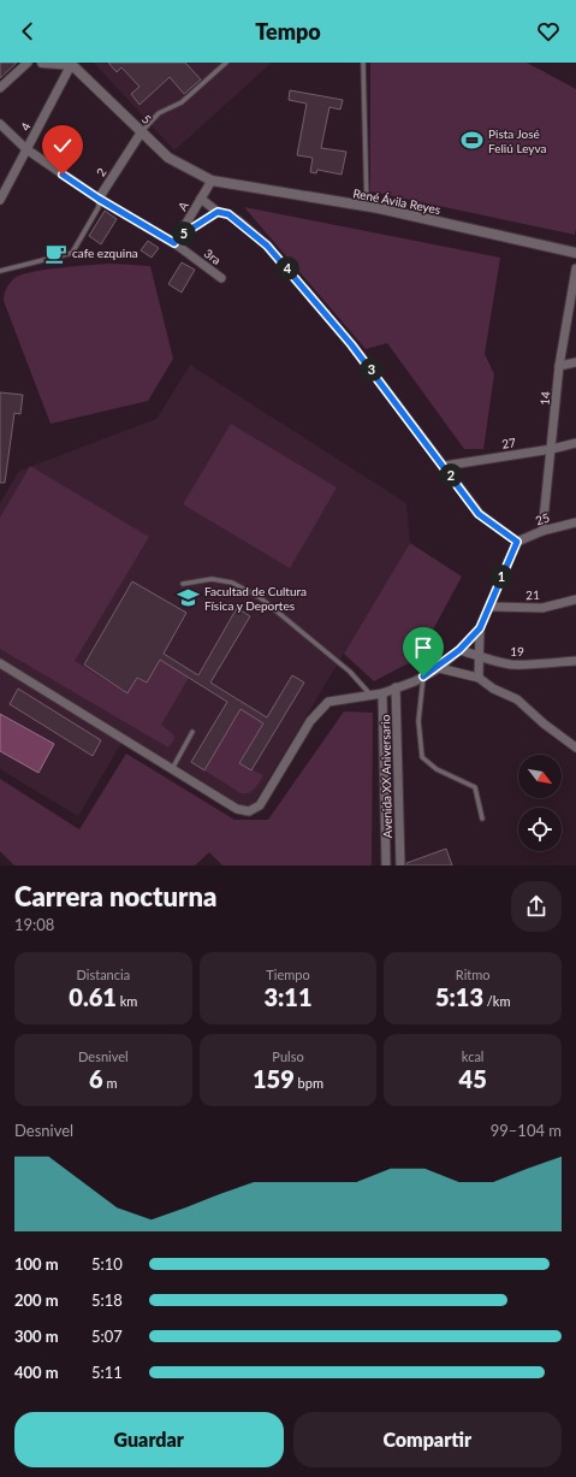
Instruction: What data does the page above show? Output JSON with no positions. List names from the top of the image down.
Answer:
{
  "streets": {
    "street": [
      "5",
      "4",
      "2",
      "René Ávila Reyes",
      "A",
      "3ra",
      "14",
      "27",
      "25",
      "21",
      "19",
      "Avenida XX Aniversario"
    ]
  },
  "crossings": [
    ["5", "4"],
    ["5", "2"],
    ["5", "René Ávila Reyes"],
    ["5", "A"],
    ["4", "3ra"],
    ["2", "3ra"],
    ["René Ávila Reyes", "A"],
    ["A", "3ra"],
    ["14", "27"],
    ["14", "25"]
  ],
  "places": {
    "sports": ["Pista José Feliú Leyva"],
    "cafe": ["cafe ezquina"],
    "school or university": ["Facultad de Cultura Física y Deportes"]
  },
  "north": "bottom right",
  "page": {
    "header": "Tempo",
    "pins": [
      "5",
      "4",
      "3",
      "2",
      "1"
    ],
    "heading": ["Carrera nocturna", "19:08"],
    "stats": [
      ["Distancia", "0.61 km"],
      ["Tiempo", "3:11"],
      ["Ritmo", "5:13 /km"],
      ["Desnivel", "6 m"],
      ["Pulso", "159 bpm"],
      ["kcal", "45"]
    ],
    "chart": ["Desnivel", "99–104 m"],
    "list": [
      {
        "name": "100 m",
        "note": "5:10"
      },
      {
        "name": "200 m",
        "note": "5:18"
      },
      {
        "name": "300 m",
        "note": "5:07"
      },
      {
        "name": "400 m",
        "note": "5:11"
      }
    ],
    "buttons": ["Guardar", "Compartir"]
  }
}
